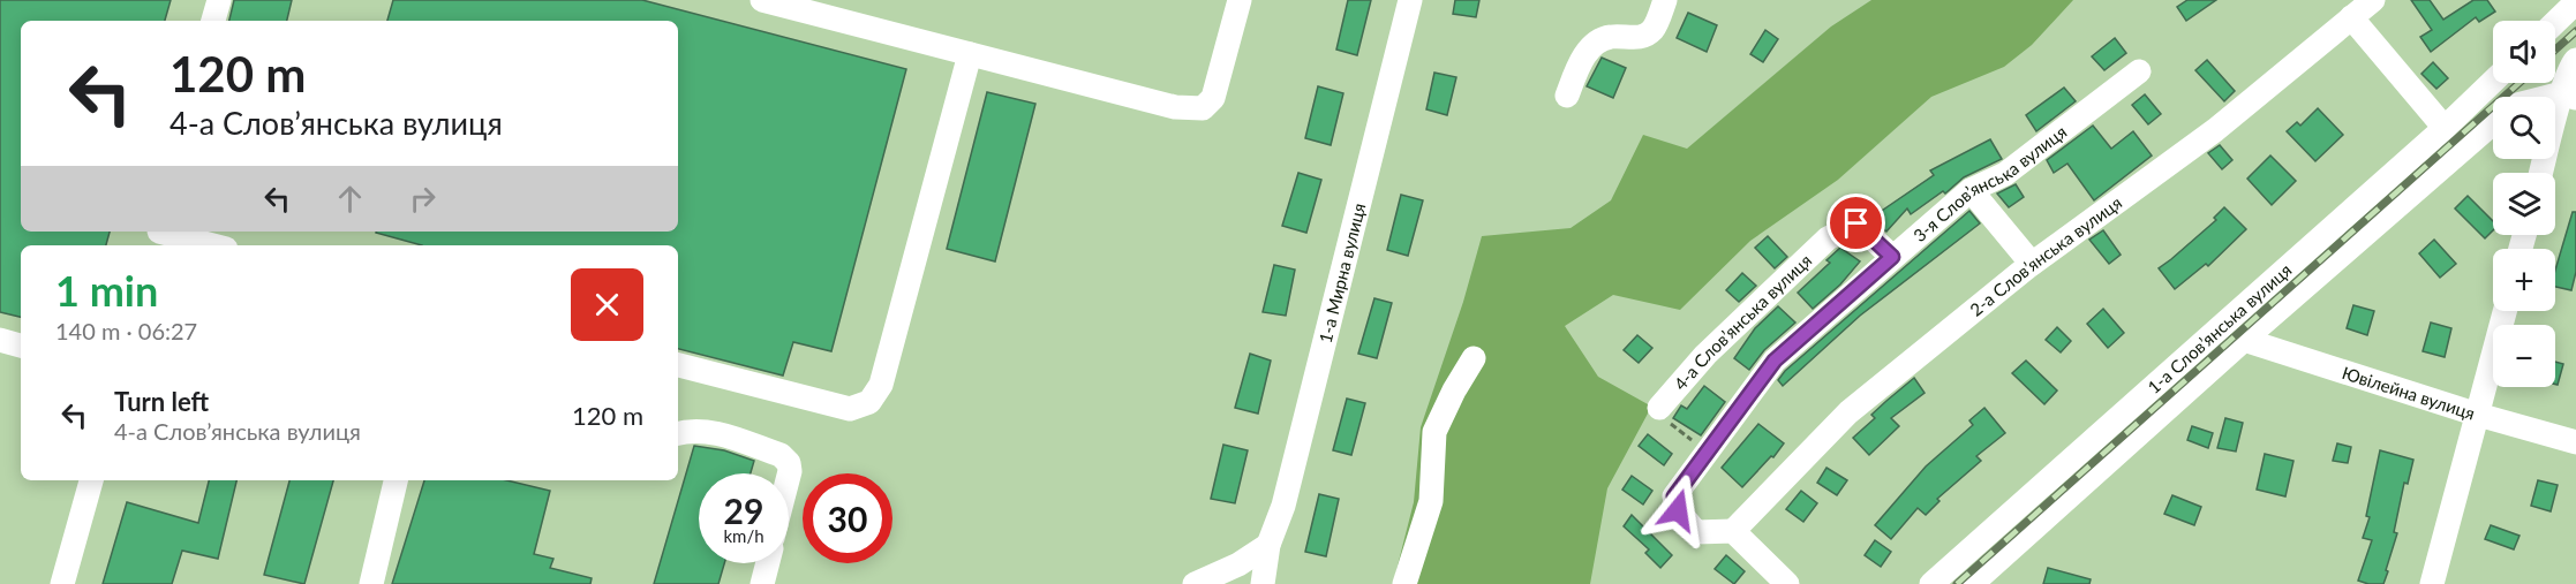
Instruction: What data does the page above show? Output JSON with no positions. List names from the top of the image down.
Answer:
{
  "streets": {
    "street": [
      "3-я Слов’янська вулиця",
      "2-а Слов’янська вулиця",
      "1-а Мирна вулиця",
      "4-а Слов’янська вулиця",
      "1-а Слов’янська вулиця",
      "Ювілейна вулиця"
    ]
  },
  "crossings": [
    ["3-я Слов’янська вулиця", "2-а Слов’янська вулиця"],
    ["3-я Слов’янська вулиця", "4-а Слов’янська вулиця"]
  ],
  "page": {
    "map_buttons": ["+", "−"],
    "turn": ["120 m", "4-а Слов’янська вулиця"],
    "heading": ["1 min", "140 m · 06:27"],
    "list": [
      {
        "name": "Turn left",
        "note": "4-а Слов’янська вулиця",
        "value": "120 m"
      }
    ],
    "speed": "29 km/h",
    "limit": "30"
  }
}
